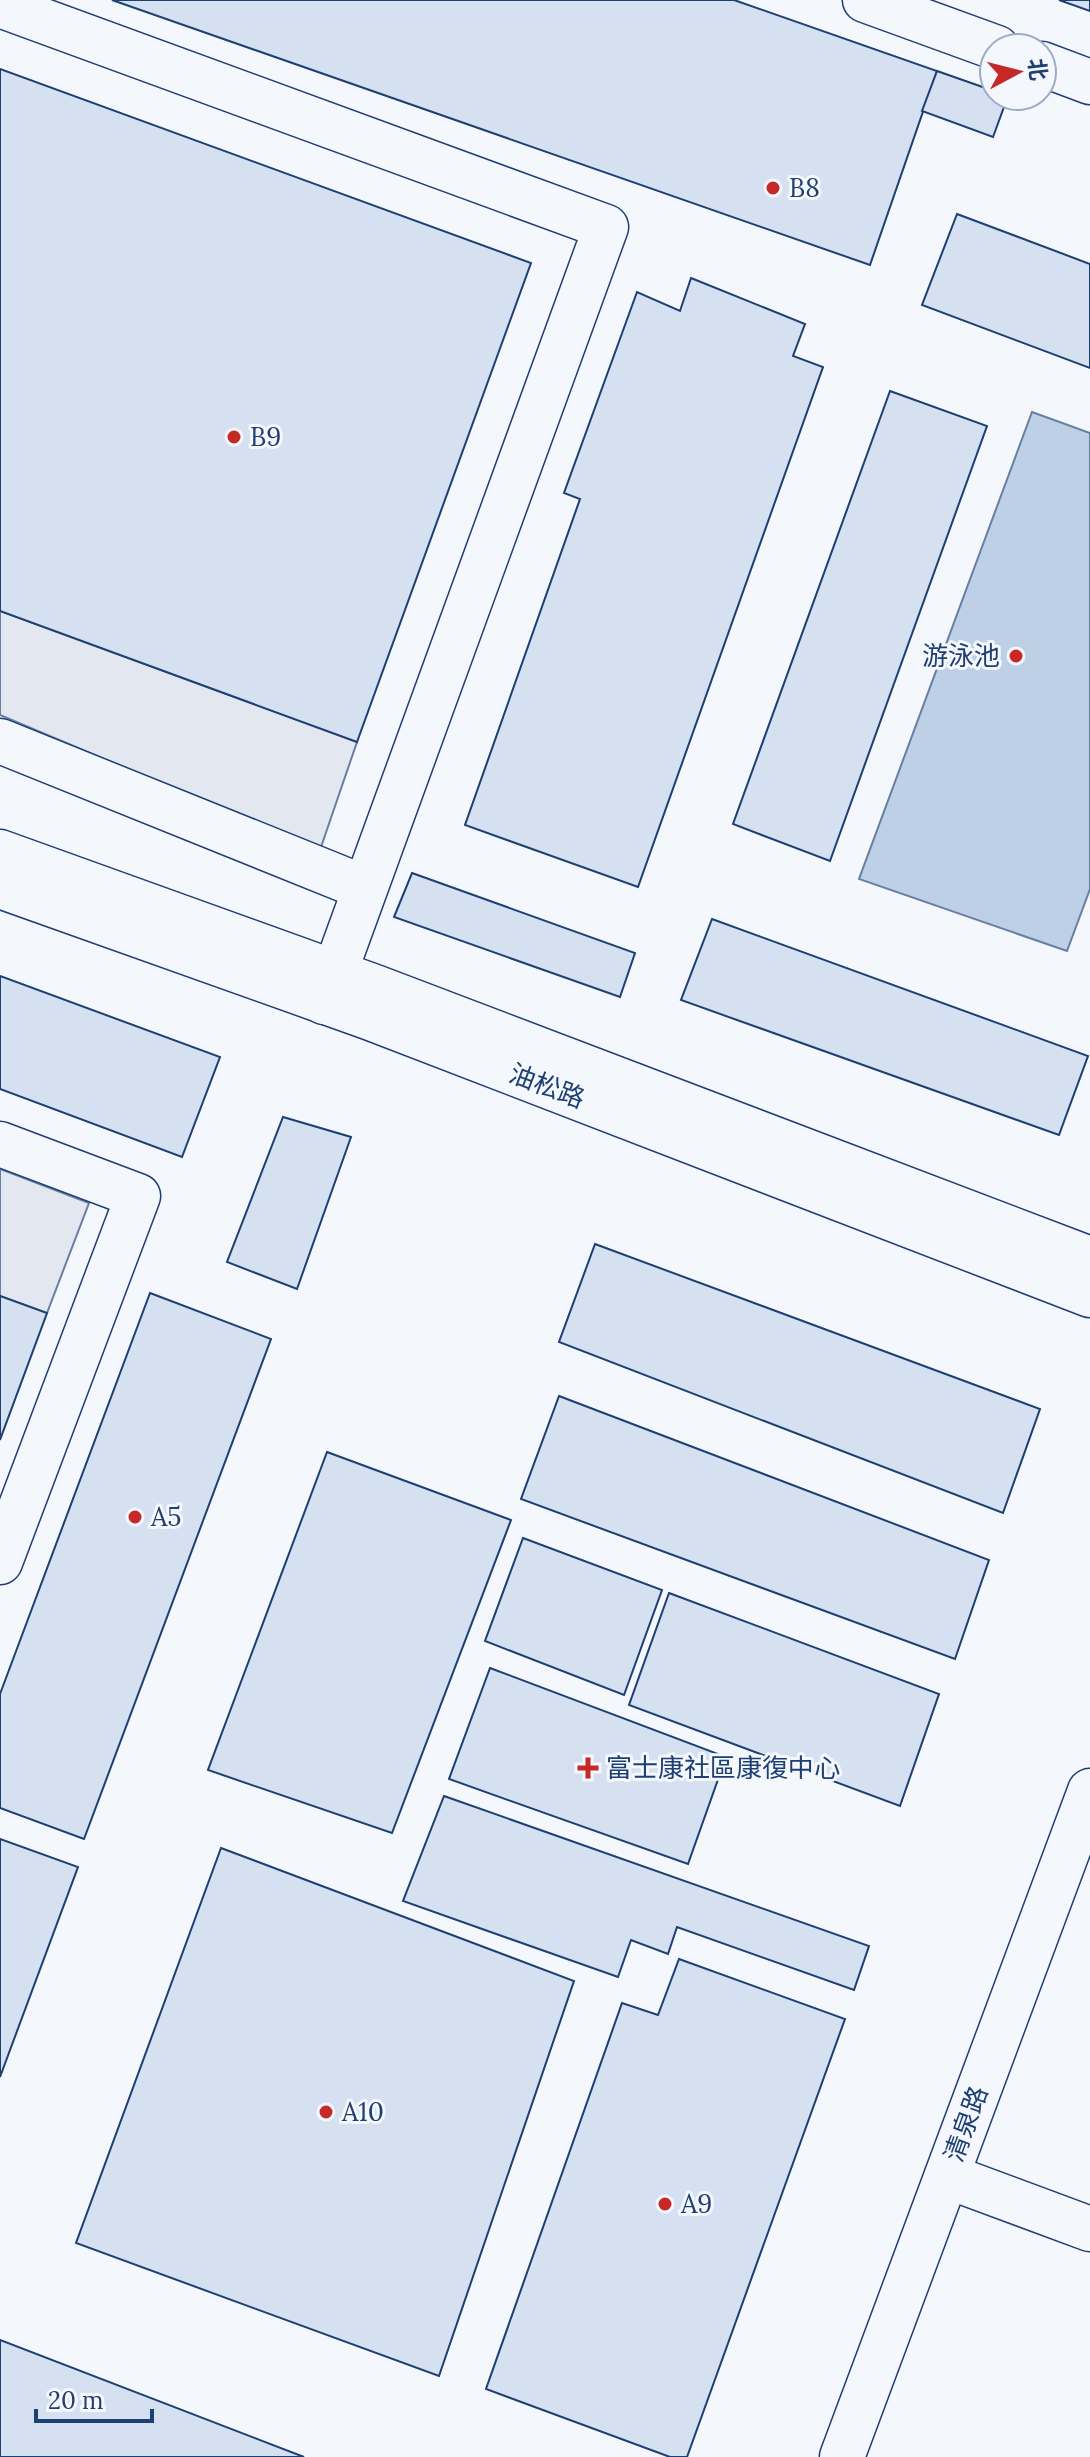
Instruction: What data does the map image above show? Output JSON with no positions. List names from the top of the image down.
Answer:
{
  "streets": {
    "street": ["油松路", "清泉路"]
  },
  "places": {
    "other": [
      "B8",
      "B9",
      "游泳池",
      "A5",
      "A10",
      "A9"
    ],
    "health": ["富士康社區康復中心"]
  },
  "scale_bar": "20 m",
  "north": "right"
}
